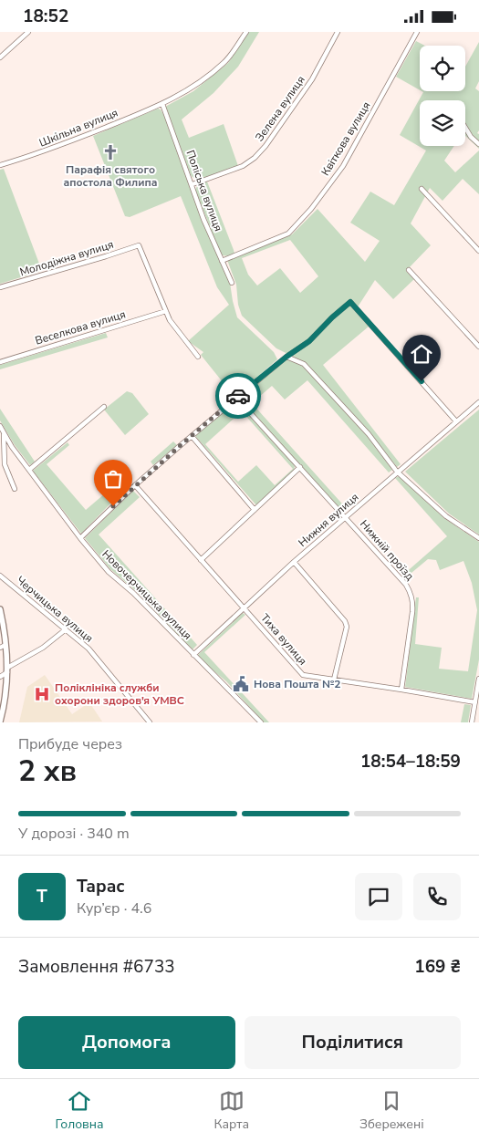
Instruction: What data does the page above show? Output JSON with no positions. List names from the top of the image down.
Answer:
{
  "streets": {
    "street": [
      "Зелена вулиця",
      "Шкільна вулиця",
      "Квіткова вулиця",
      "Поліська вулиця",
      "Молодіжна вулиця",
      "Веселкова вулиця",
      "Нижня вулиця",
      "Нижній проїзд",
      "Новочерчицька вулиця",
      "Черчицька вулиця",
      "Тиха вулиця"
    ]
  },
  "crossings": [
    ["Зелена вулиця", "Поліська вулиця"],
    ["Шкільна вулиця", "Поліська вулиця"],
    ["Квіткова вулиця", "Поліська вулиця"],
    ["Молодіжна вулиця", "Веселкова вулиця"],
    ["Нижня вулиця", "Нижній проїзд"],
    ["Нижня вулиця", "Новочерчицька вулиця"],
    ["Нижня вулиця", "Тиха вулиця"],
    ["Нижній проїзд", "Тиха вулиця"]
  ],
  "places": {
    "church": ["Парафія святого апостола Филипа"],
    "public building": ["Нова Пошта №2"],
    "hospital": ["Поліклініка служби охорони здоров'я УМВС"]
  },
  "page": {
    "status": "18:52",
    "heading": ["2 хв", "Прибуде через", "18:54–18:59"],
    "panel": [
      "Тарас",
      "Кур’єр · 4.6",
      "Замовлення #6733",
      "169 ₴"
    ],
    "bar": "У дорозі · 340 m",
    "round": "Т",
    "buttons": ["Допомога", "Поділитися"],
    "tabs": ["Головна", "Карта", "Збережені"]
  }
}
